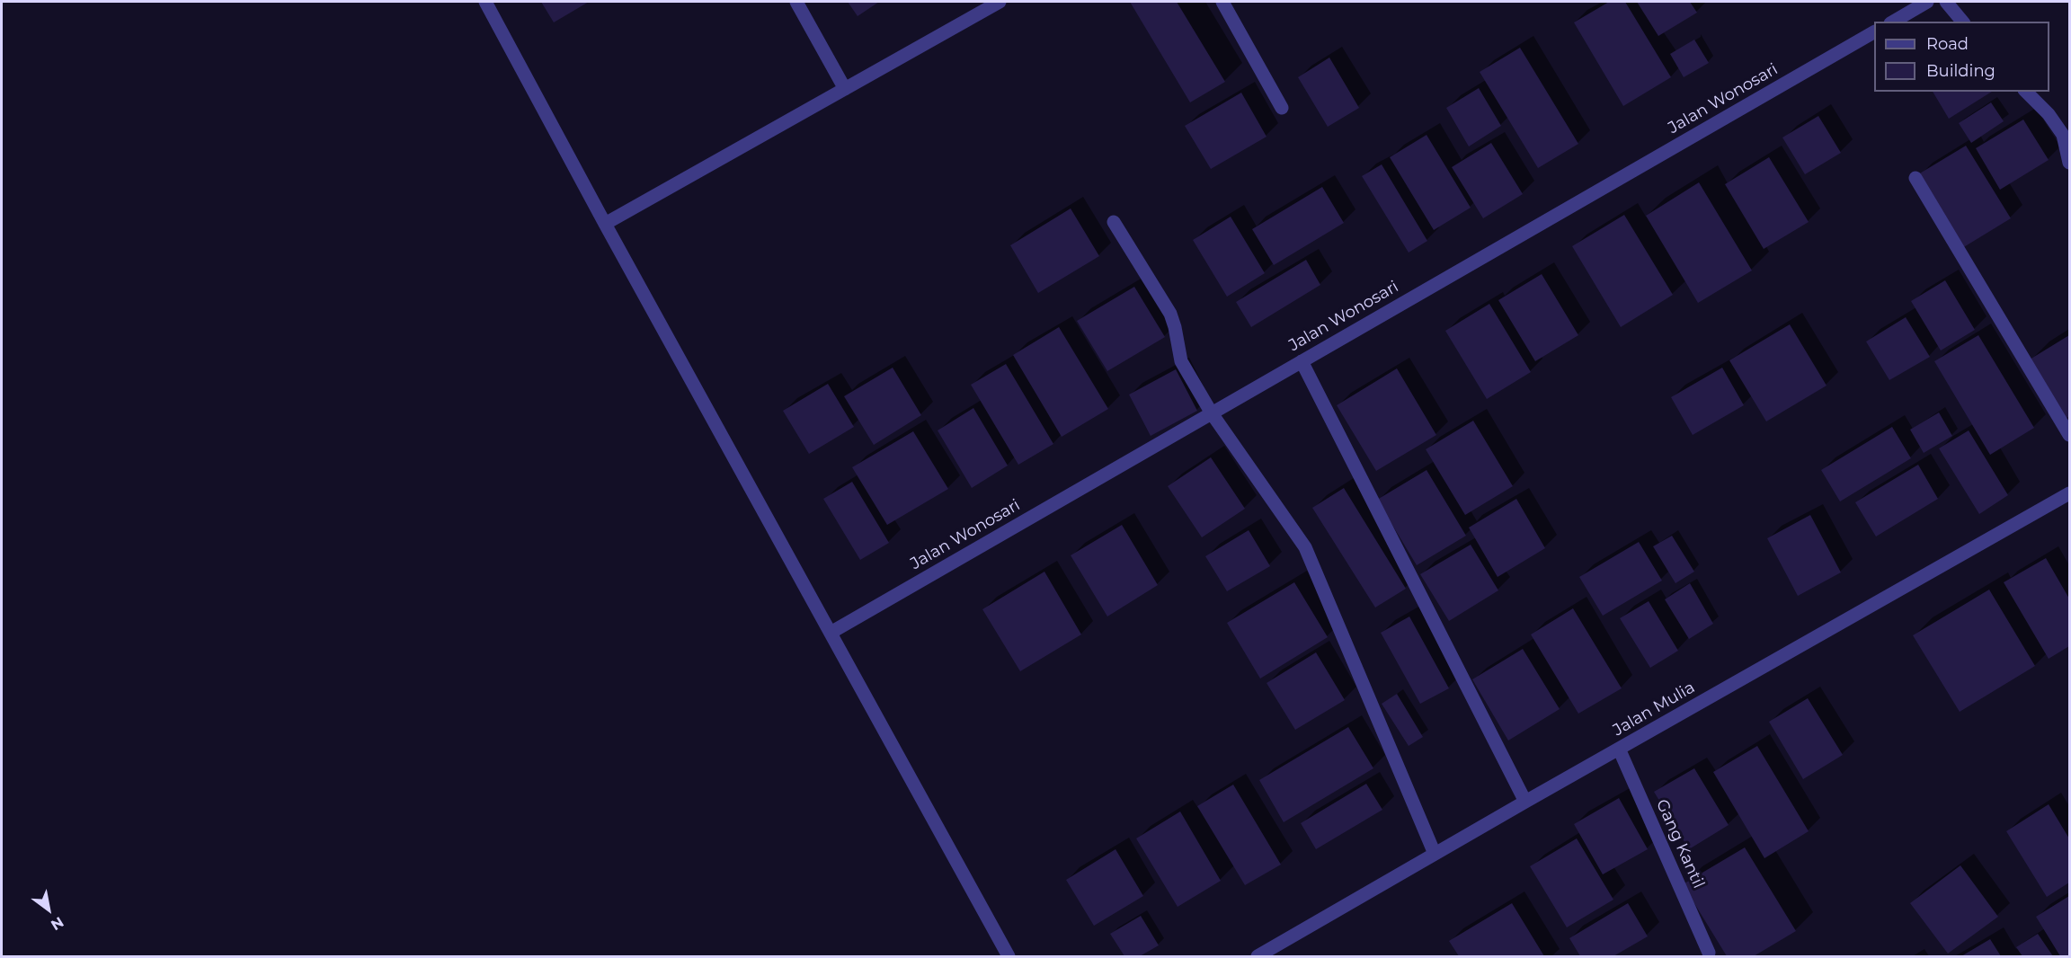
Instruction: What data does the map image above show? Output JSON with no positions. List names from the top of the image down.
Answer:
{
  "streets": {
    "street": ["Jalan Wonosari", "Jalan Mulia", "Gang Kantil"]
  },
  "crossings": [
    ["Jalan Mulia", "Gang Kantil"]
  ],
  "legend": ["Road", "Building"],
  "north": "bottom right"
}
